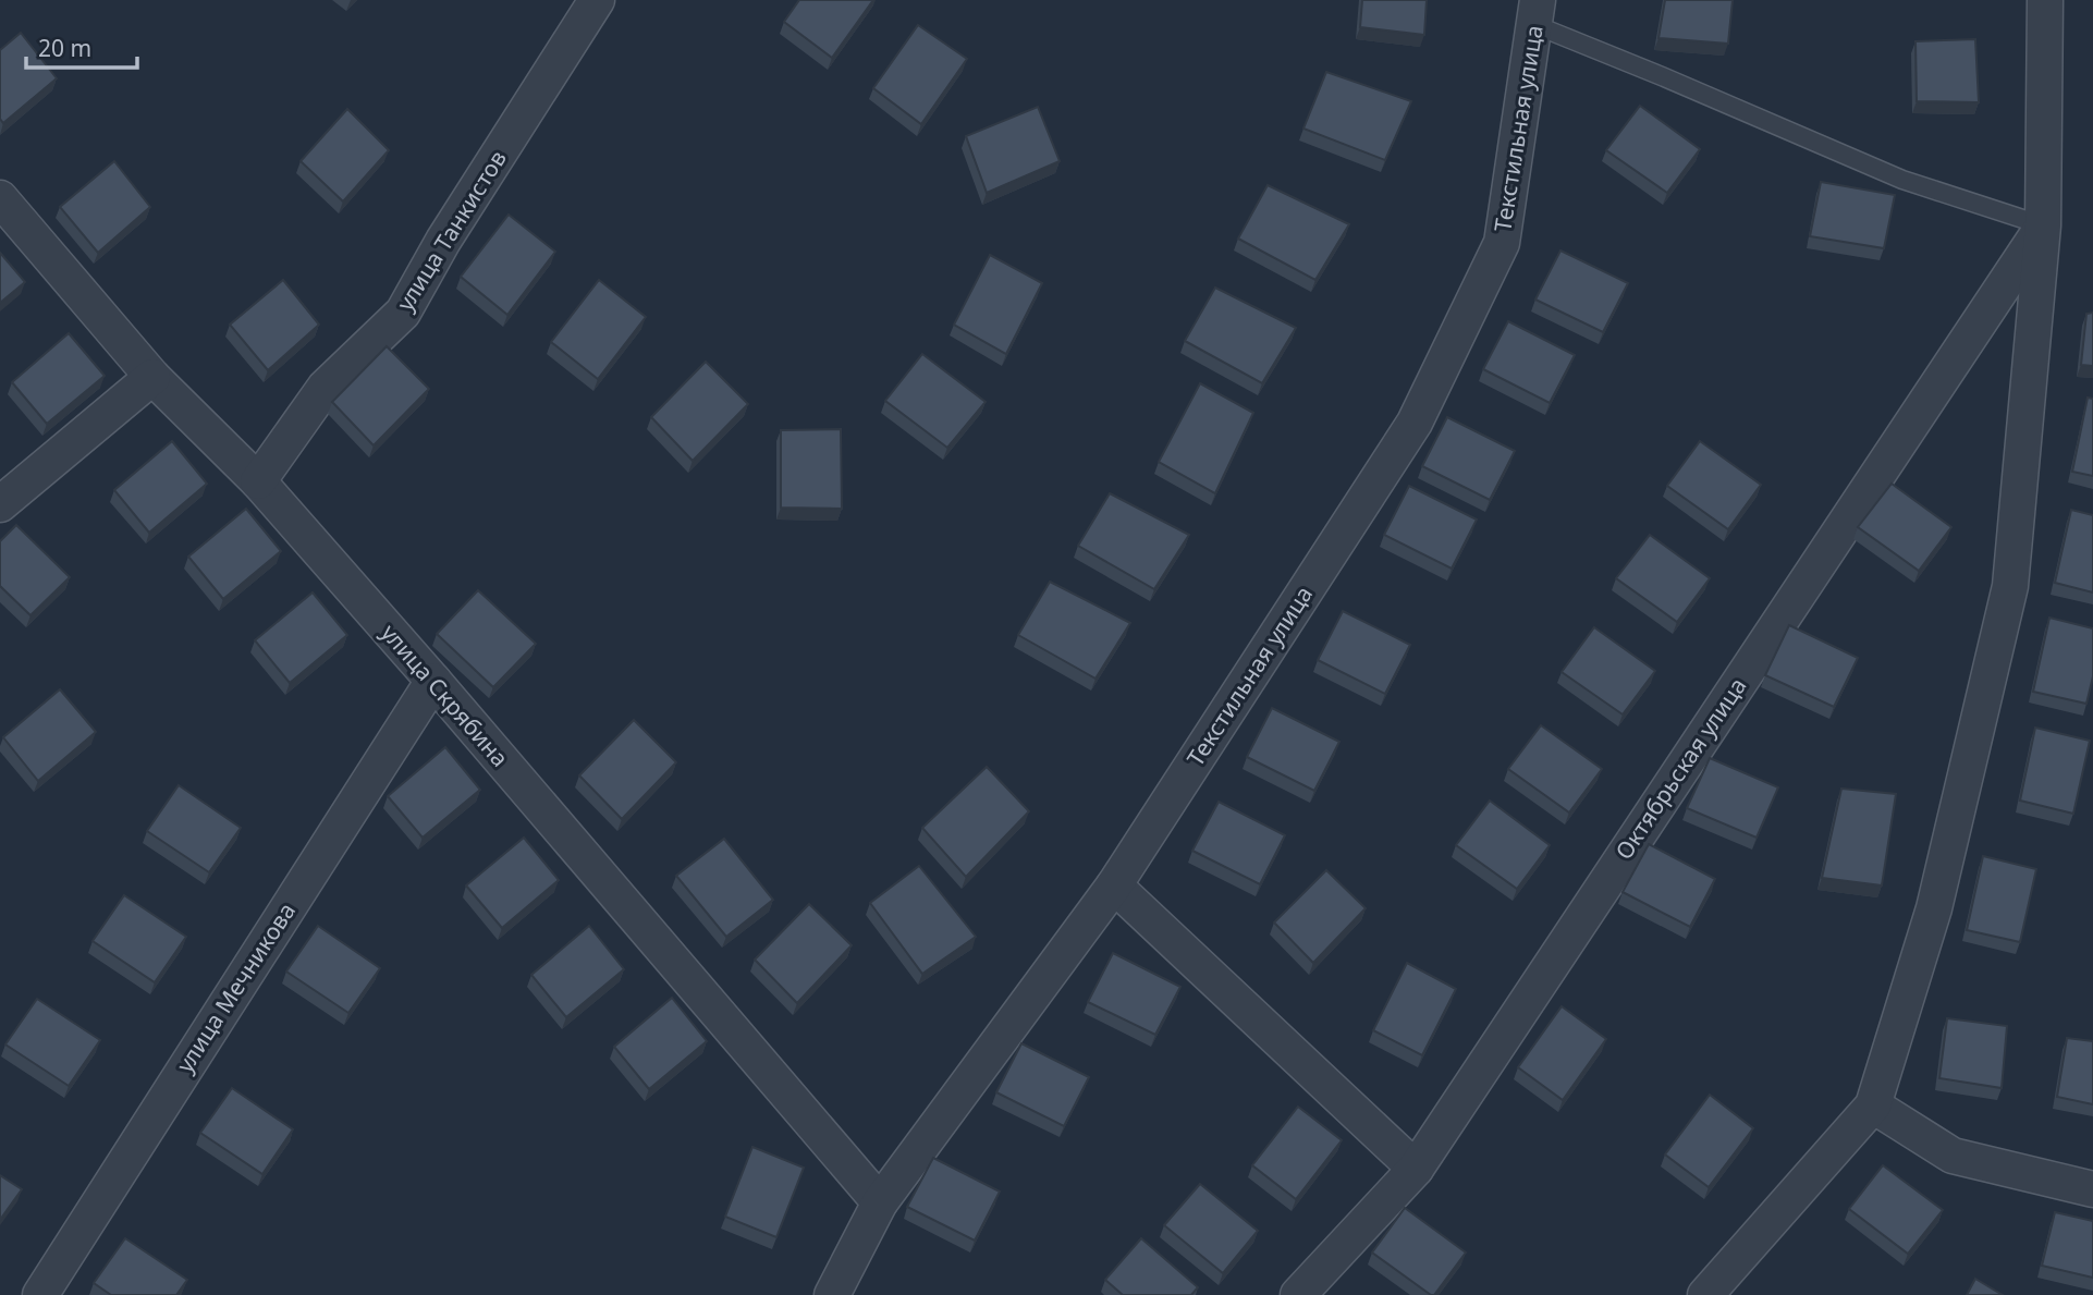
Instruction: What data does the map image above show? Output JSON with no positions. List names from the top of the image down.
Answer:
{
  "streets": {
    "street": [
      "Текстильная улица",
      "улица Танкистов",
      "улица Скрябина",
      "Октябрьская улица",
      "улица Мечникова"
    ]
  },
  "crossings": [
    ["Текстильная улица", "улица Скрябина"],
    ["улица Танкистов", "улица Скрябина"],
    ["улица Скрябина", "улица Мечникова"]
  ],
  "scale_bar": "20 m"
}
